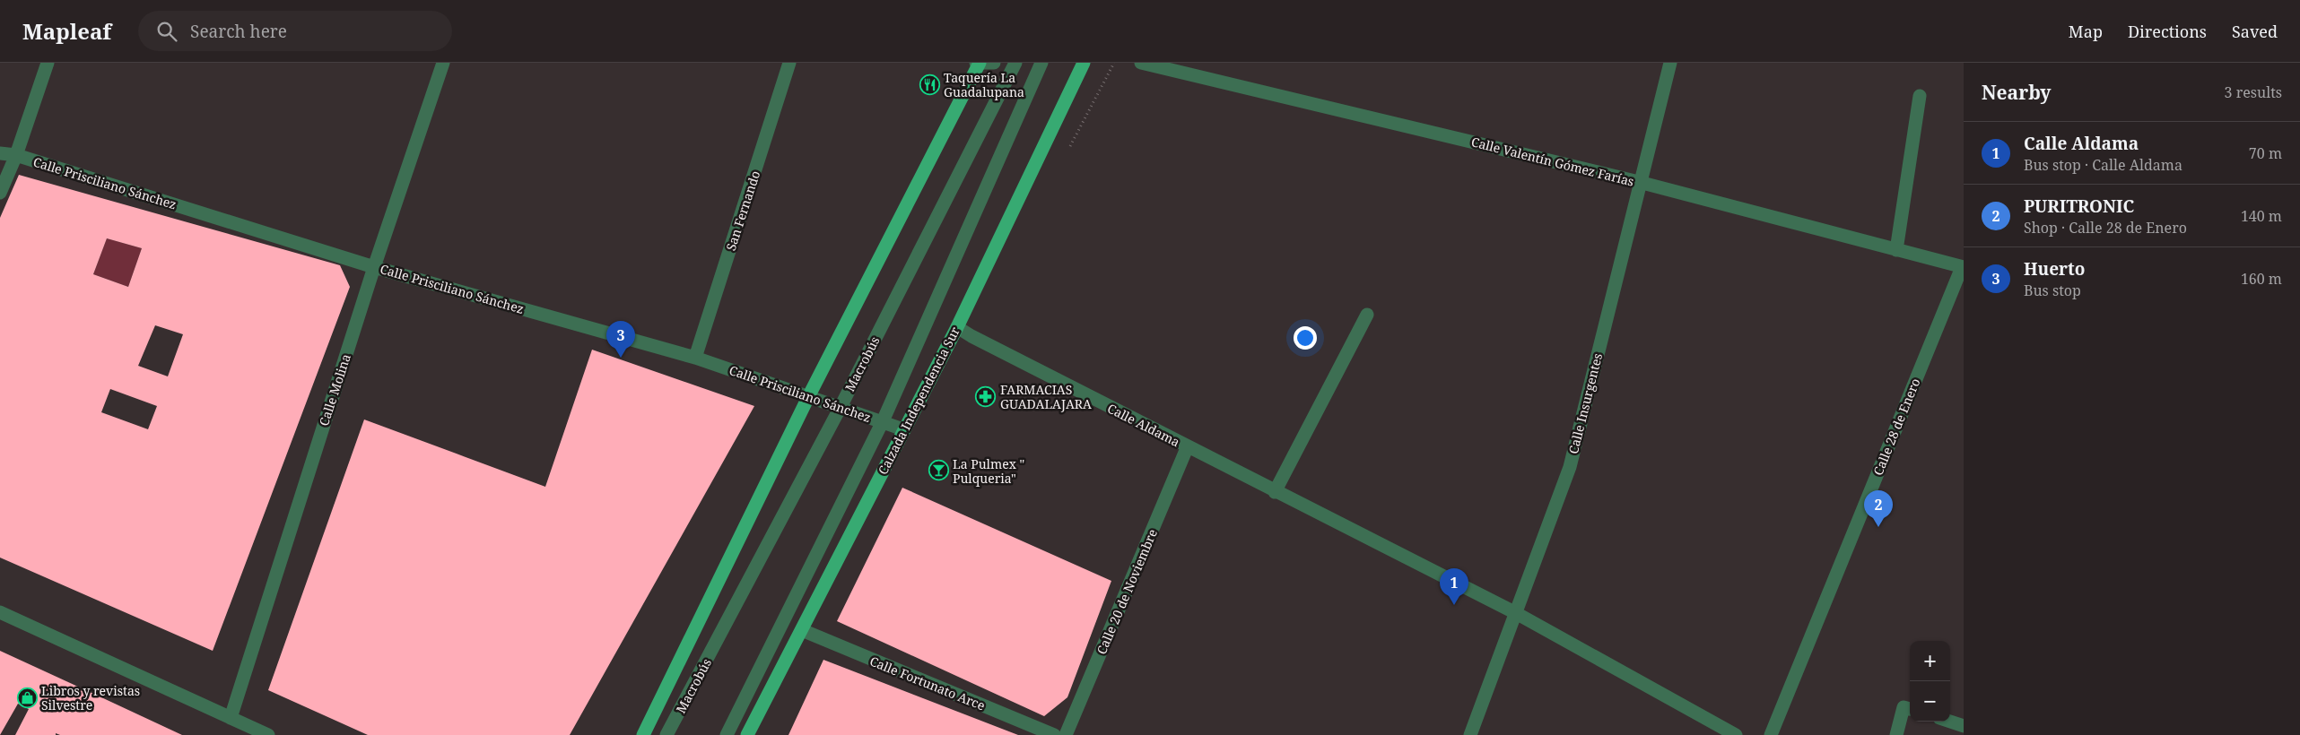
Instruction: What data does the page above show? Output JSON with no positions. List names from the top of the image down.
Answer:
{
  "streets": {
    "main road": ["Calzada Independencia Sur"],
    "street": [
      "Calle Valentín Gómez Farías",
      "Calle Prisciliano Sánchez",
      "San Fernando",
      "Macrobús",
      "Calle Molina",
      "Calle Insurgentes",
      "Calle Aldama",
      "Calle 28 de Enero",
      "Calle 20 de Noviembre",
      "Calle Fortunato Arce"
    ]
  },
  "crossings": [
    ["Calle Valentín Gómez Farías", "Calle Insurgentes"],
    ["Calle Valentín Gómez Farías", "Calle 28 de Enero"],
    ["Calle Prisciliano Sánchez", "San Fernando"],
    ["Calle Prisciliano Sánchez", "Macrobús"],
    ["Calle Prisciliano Sánchez", "Calle Molina"],
    ["Calle Prisciliano Sánchez", "Calzada Independencia Sur"],
    ["Calzada Independencia Sur", "Calle Aldama"],
    ["Calzada Independencia Sur", "Calle Fortunato Arce"],
    ["Calle Insurgentes", "Calle Aldama"],
    ["Calle Aldama", "Calle 20 de Noviembre"]
  ],
  "places": {
    "restaurant": ["Taquería La Guadalupana"],
    "pharmacy": ["FARMACIAS GUADALAJARA"],
    "bar": ["La Pulmex \" Pulqueria\""],
    "shop": ["Libros y revistas Silvestre"]
  },
  "page": {
    "header": "Mapleaf",
    "search": "Search here",
    "nav": ["Map", "Directions", "Saved"],
    "heading": ["Nearby", "3 results"],
    "list": [
      {
        "mark": "1",
        "name": "Calle Aldama",
        "note": "Bus stop · Calle Aldama",
        "value": "70 m"
      },
      {
        "mark": "2",
        "name": "PURITRONIC",
        "note": "Shop · Calle 28 de Enero",
        "value": "140 m"
      },
      {
        "mark": "3",
        "name": "Huerto",
        "note": "Bus stop",
        "value": "160 m"
      }
    ],
    "pins": ["3", "2", "1"],
    "map_buttons": ["+", "−"]
  }
}
